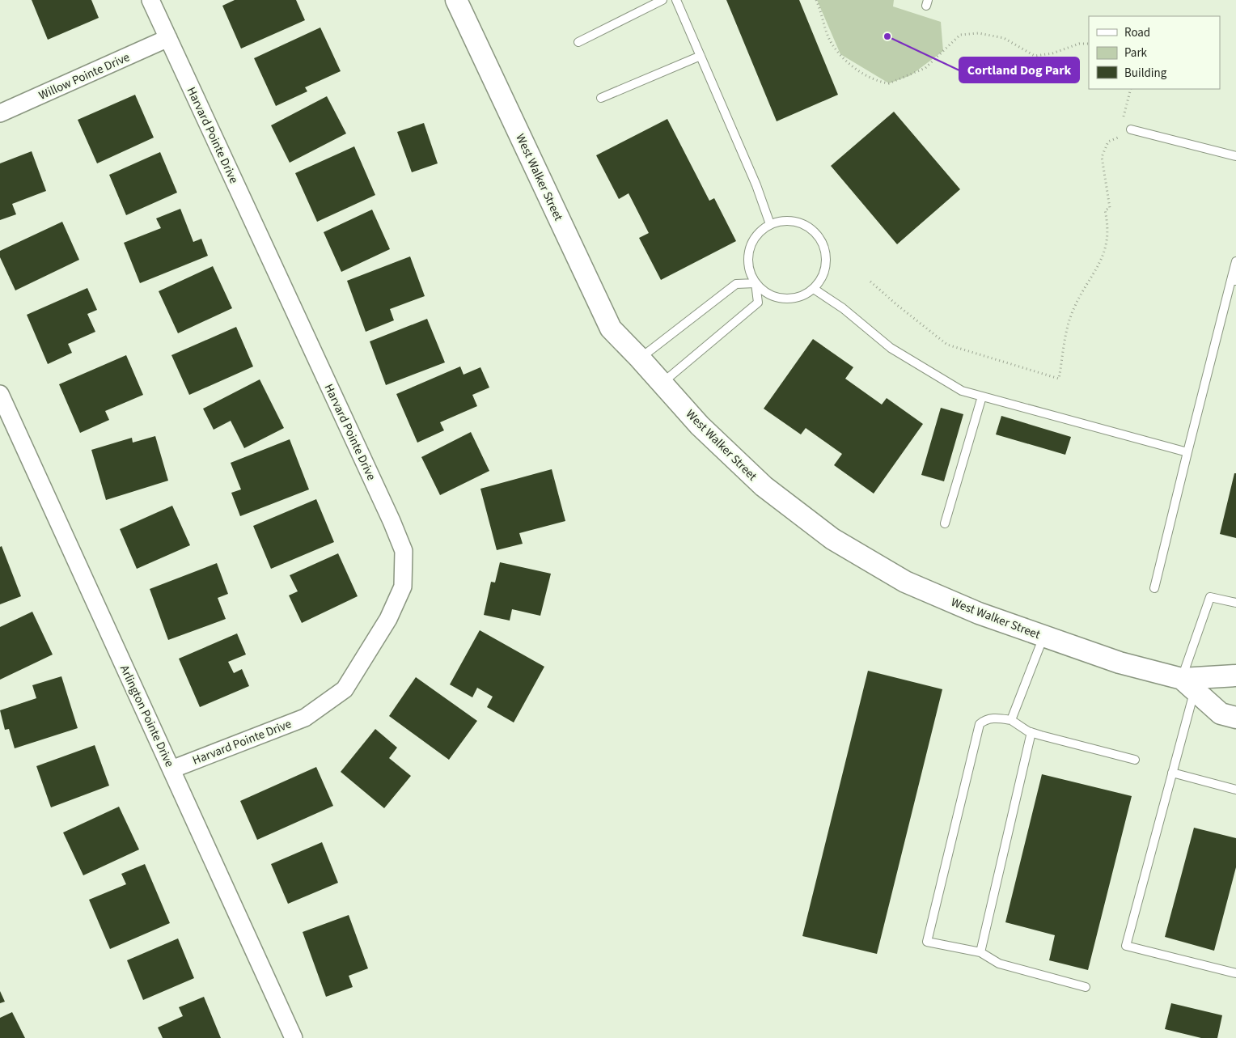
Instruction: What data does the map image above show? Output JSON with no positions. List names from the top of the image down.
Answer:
{
  "streets": {
    "street": [
      "Willow Pointe Drive",
      "Harvard Pointe Drive",
      "West Walker Street",
      "Arlington Pointe Drive"
    ]
  },
  "crossings": [
    ["Willow Pointe Drive", "Harvard Pointe Drive"],
    ["Harvard Pointe Drive", "Arlington Pointe Drive"]
  ],
  "places": ["Cortland Dog Park"],
  "legend": ["Road", "Park", "Building"]
}
